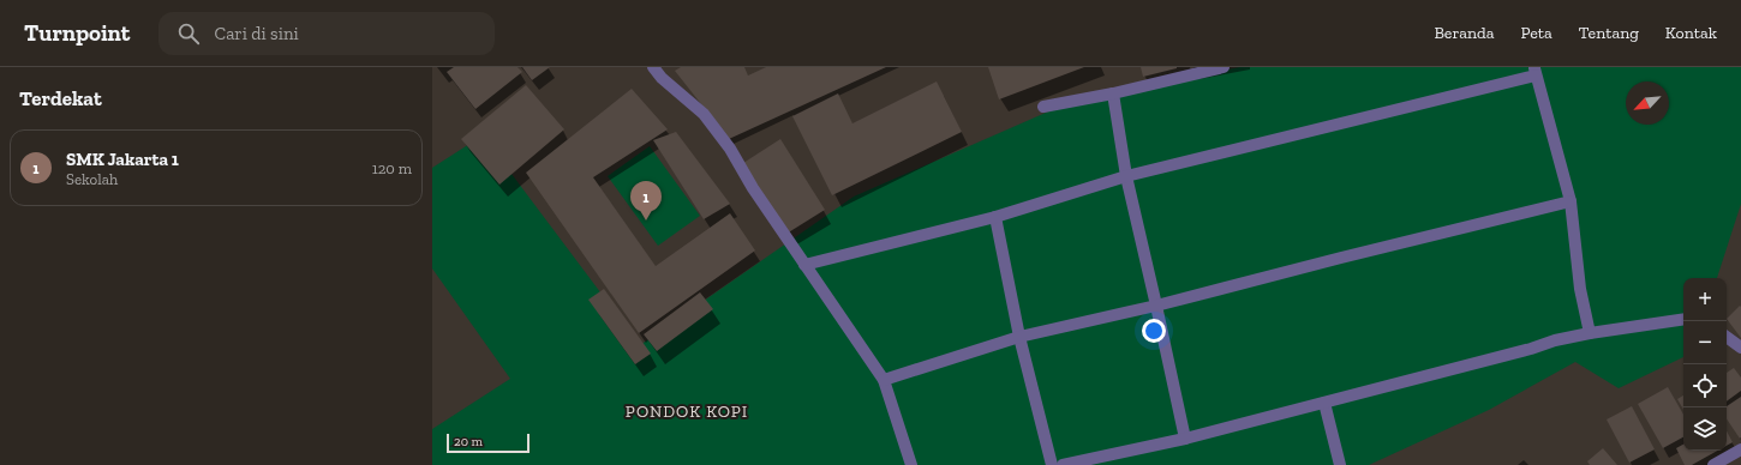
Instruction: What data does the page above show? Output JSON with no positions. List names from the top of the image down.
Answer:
{
  "districts": ["PONDOK KOPI"],
  "scale_bar": "20 m",
  "north": "bottom left",
  "page": {
    "header": "Turnpoint",
    "search": "Cari di sini",
    "nav": [
      "Beranda",
      "Peta",
      "Tentang",
      "Kontak"
    ],
    "heading": "Terdekat",
    "list": [
      {
        "mark": "1",
        "name": "SMK Jakarta 1",
        "note": "Sekolah",
        "value": "120 m"
      }
    ],
    "pins": "1",
    "map_buttons": ["+", "−"],
    "scale": "20 m"
  }
}
